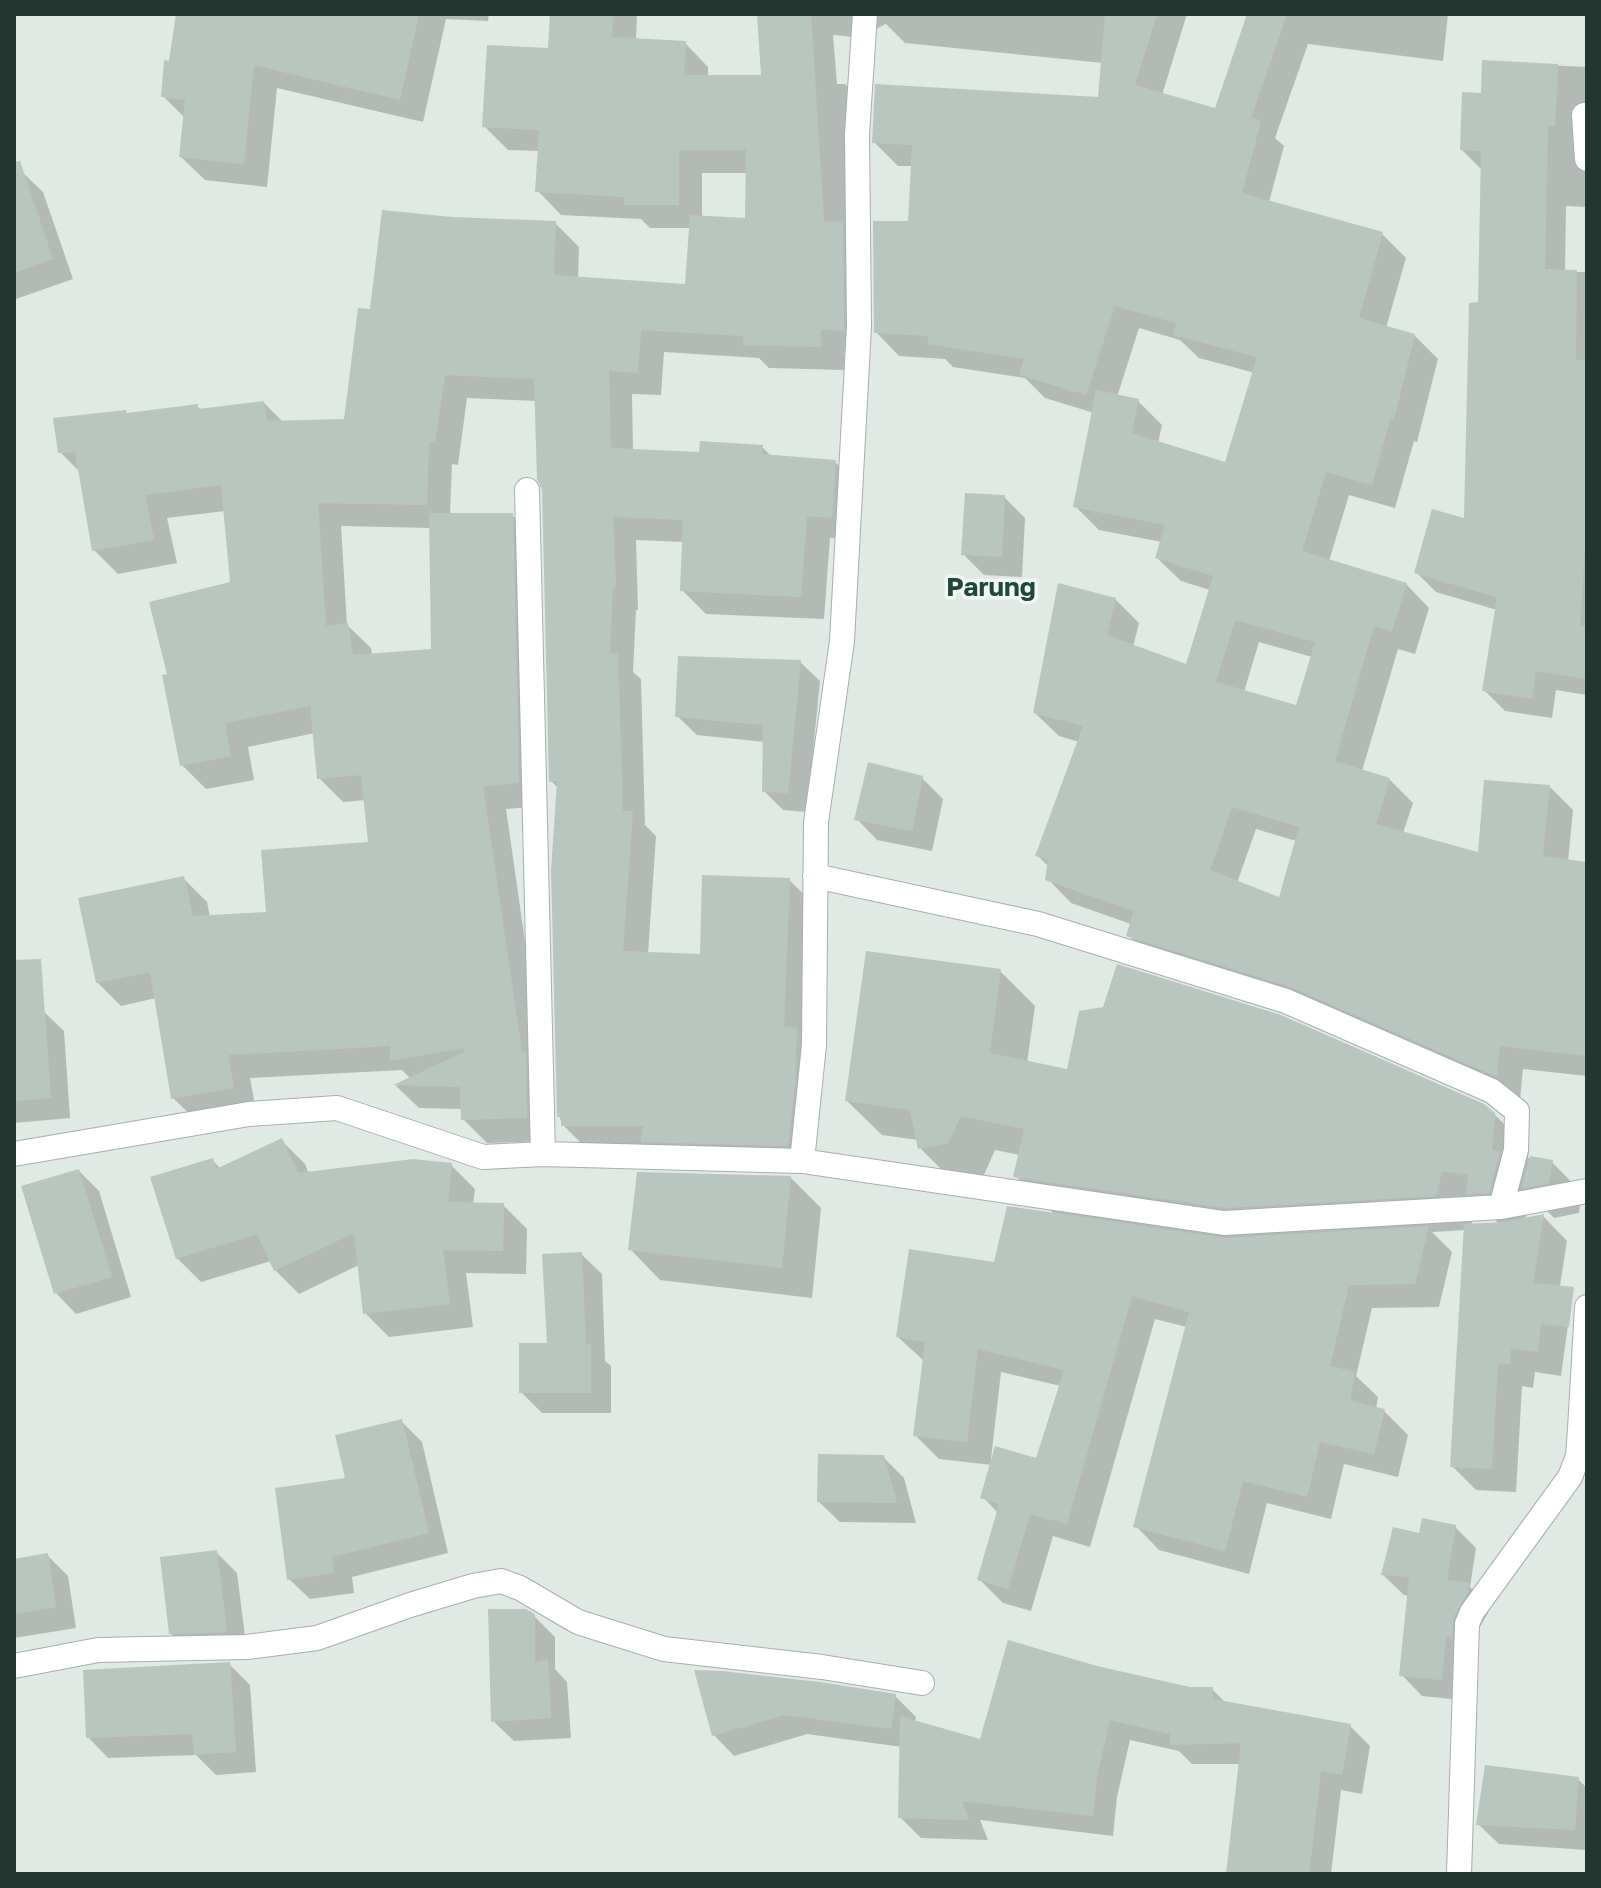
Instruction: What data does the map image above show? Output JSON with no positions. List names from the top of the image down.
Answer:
{
  "districts": ["Parung"]
}
